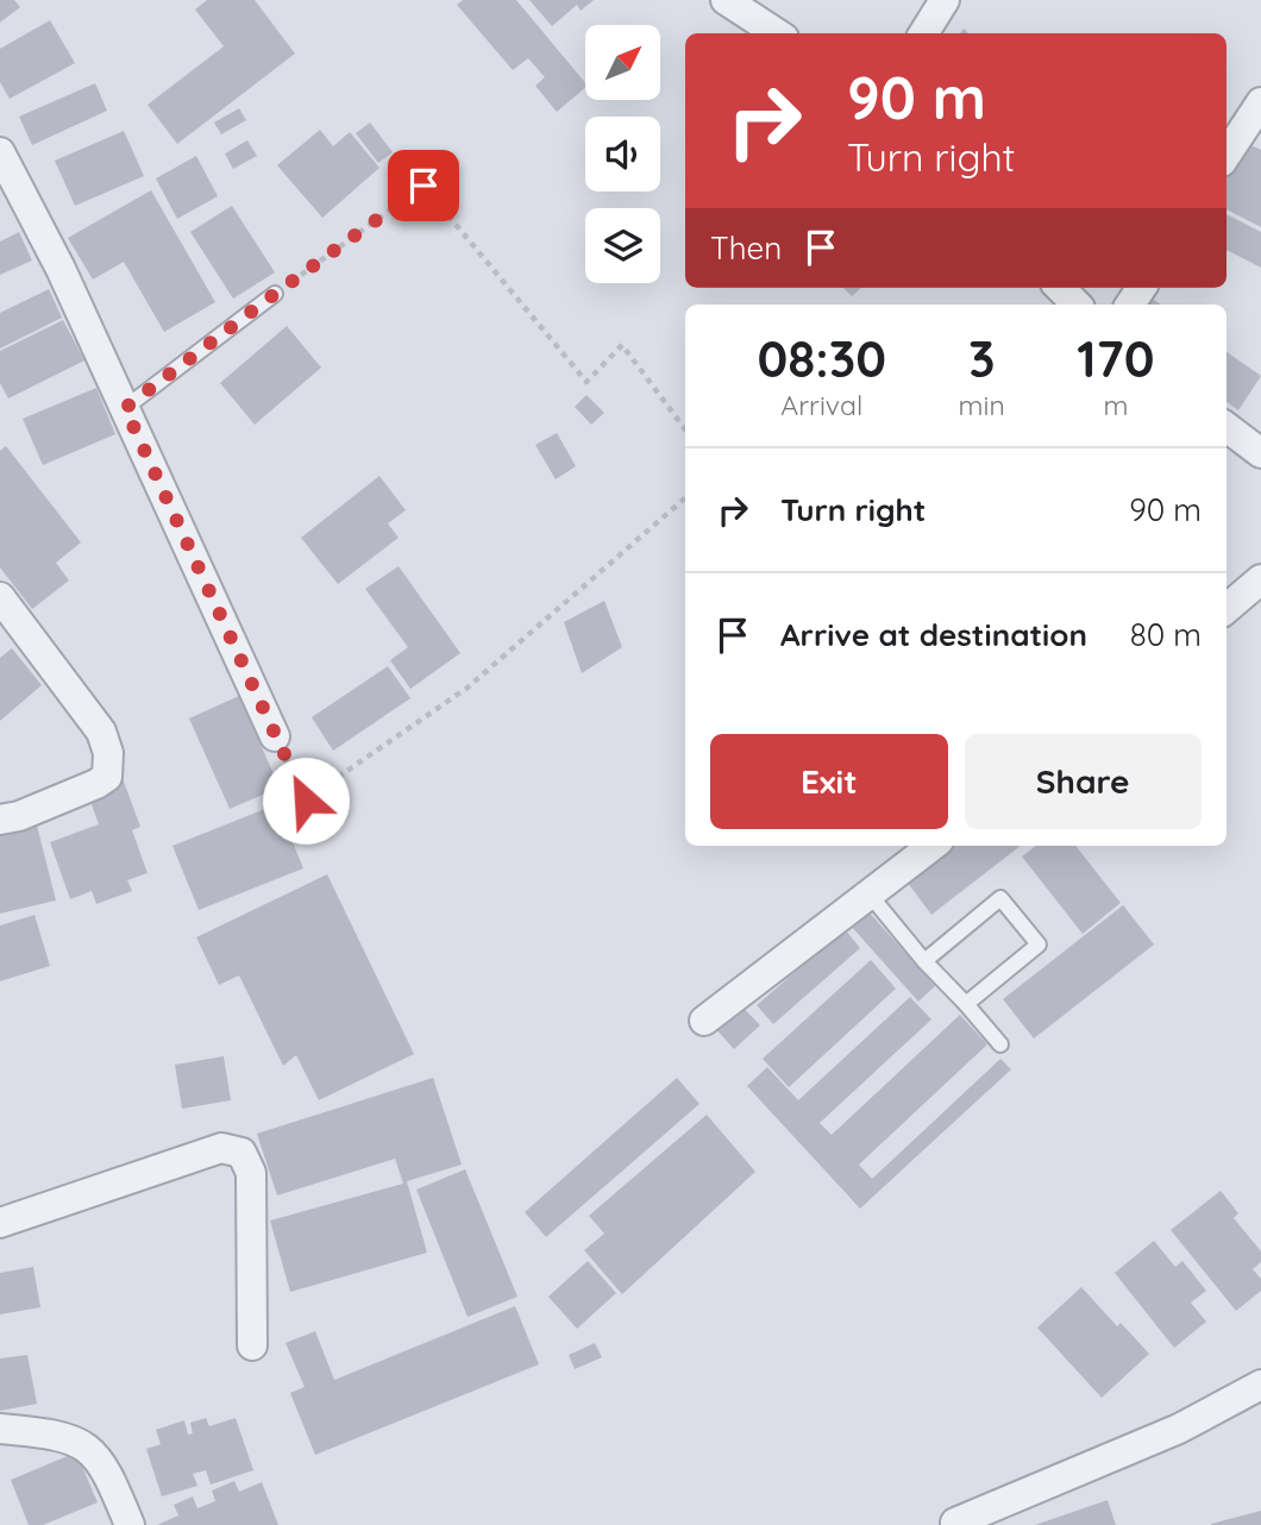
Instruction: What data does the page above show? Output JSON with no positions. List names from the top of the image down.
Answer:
{
  "north": "top right",
  "page": {
    "turn": ["90 m", "Turn right"],
    "then": "Then",
    "eta": [
      "08:30",
      "Arrival",
      "3",
      "min",
      "170",
      "m"
    ],
    "list": [
      {
        "name": "Turn right",
        "value": "90 m"
      },
      {
        "name": "Arrive at destination",
        "value": "80 m"
      }
    ],
    "buttons": ["Exit", "Share"]
  }
}
